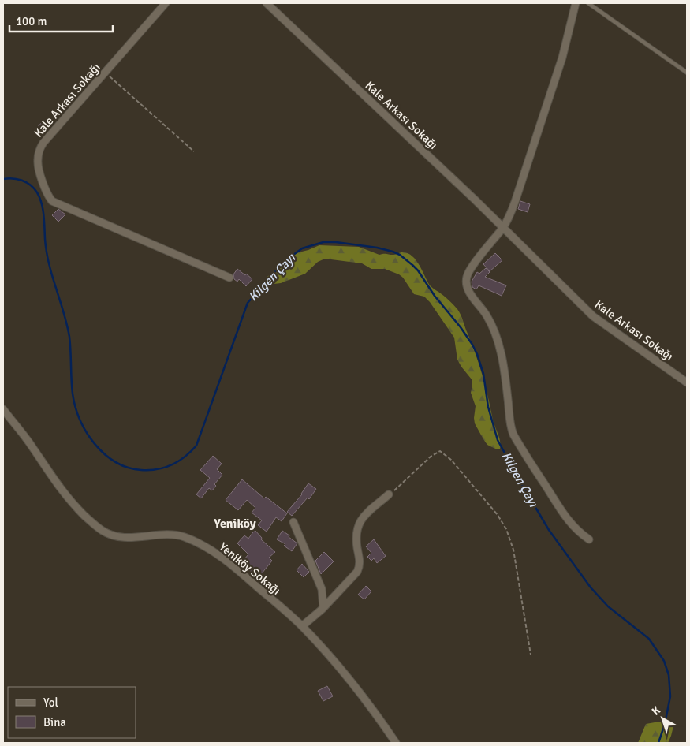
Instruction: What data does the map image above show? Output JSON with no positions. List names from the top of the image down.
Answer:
{
  "streets": {
    "street": ["Kale Arkası Sokağı", "Yeniköy Sokağı"]
  },
  "districts": ["Yeniköy"],
  "water": ["Kilgen Çayı"],
  "legend": ["Yol", "Bina"],
  "scale_bar": "100 m",
  "north": "top left"
}
